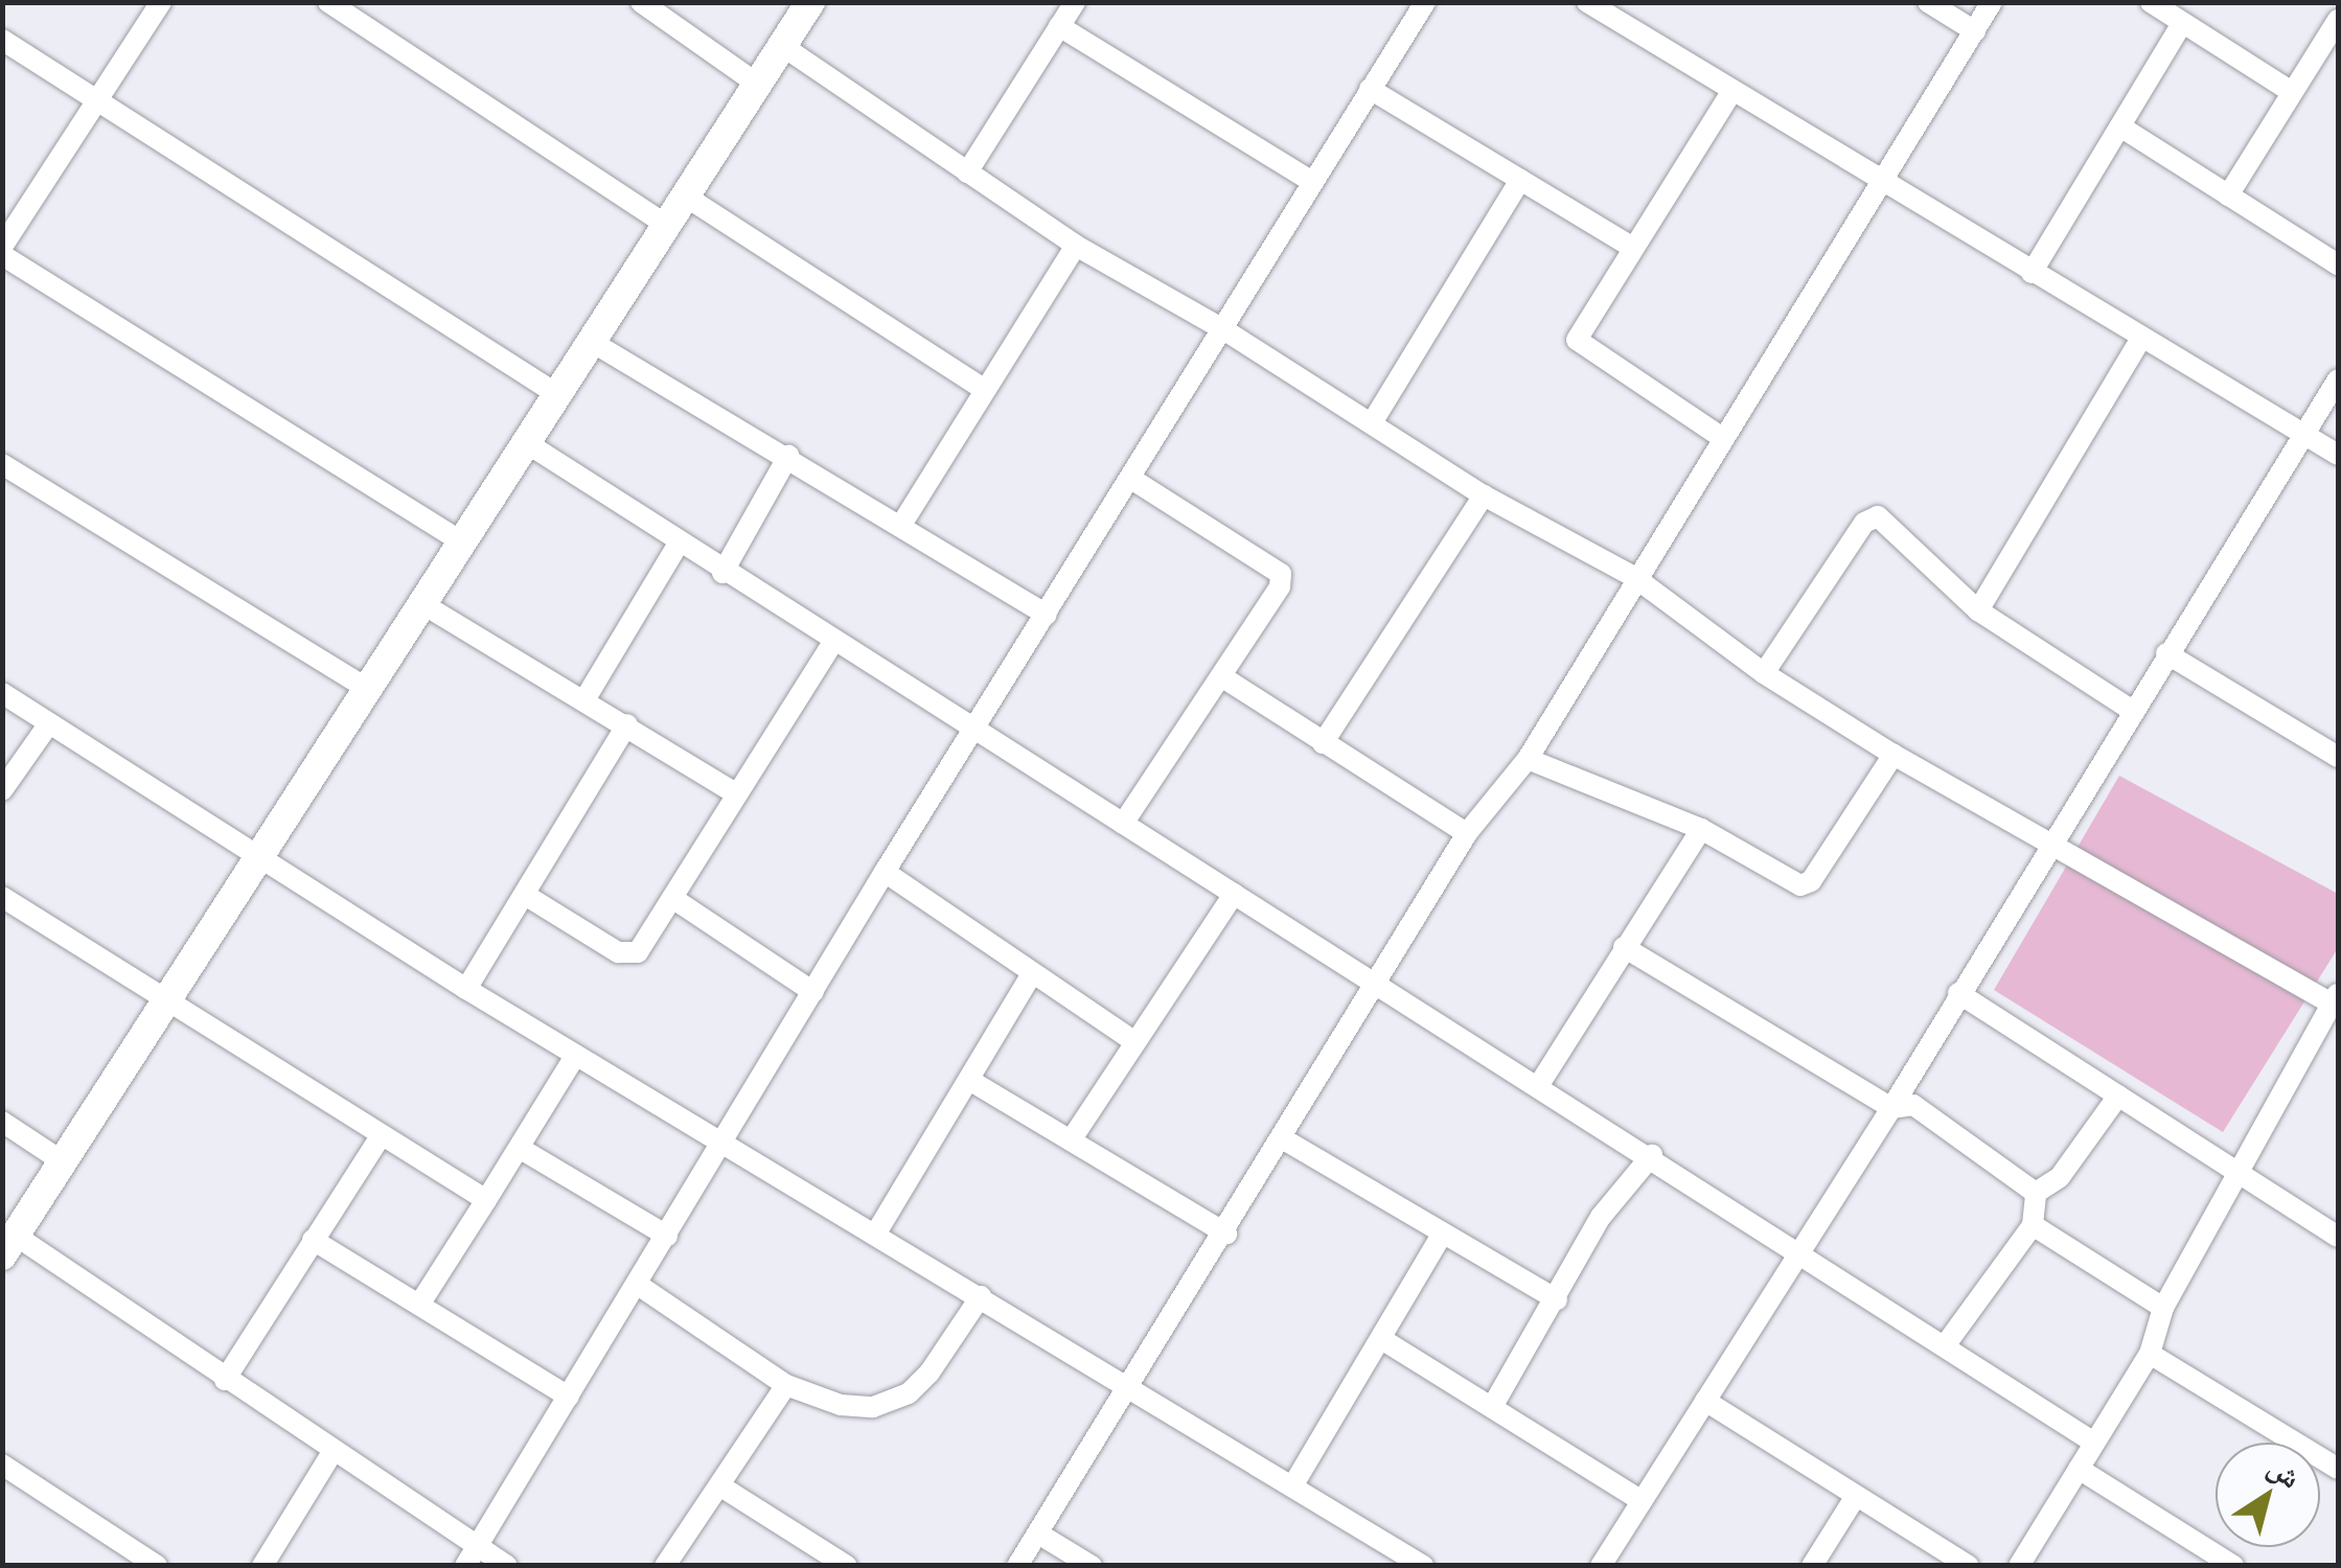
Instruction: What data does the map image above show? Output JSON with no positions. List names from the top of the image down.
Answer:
{
  "north": "top right"
}
